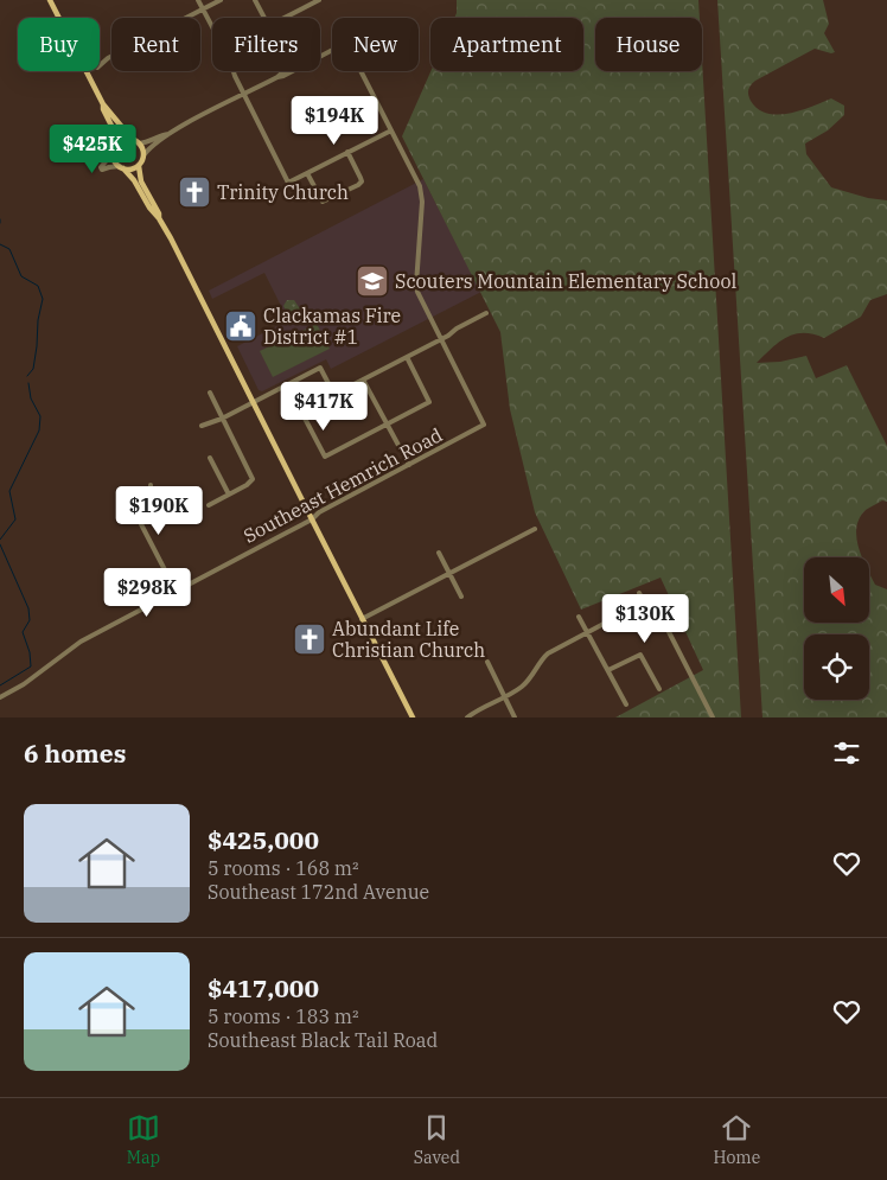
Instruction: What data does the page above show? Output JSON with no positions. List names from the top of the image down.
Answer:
{
  "streets": {
    "street": ["Southeast Hemrich Road"]
  },
  "places": {
    "church": ["Trinity Church", "Abundant Life Christian Church"],
    "school or university": ["Scouters Mountain Elementary School"],
    "public building": ["Clackamas Fire District #1"]
  },
  "north": "bottom right",
  "page": {
    "chip": [
      "Buy",
      "Rent",
      "Filters",
      "New",
      "Apartment",
      "House"
    ],
    "price": [
      "$194K",
      "$425K",
      "$417K",
      "$190K",
      "$298K",
      "$130K"
    ],
    "heading": "6 homes",
    "list": [
      {
        "name": "$425,000",
        "note": "5 rooms · 168 m² · Southeast 172nd Avenue"
      },
      {
        "name": "$417,000",
        "note": "5 rooms · 183 m² · Southeast Black Tail Road"
      }
    ],
    "tabs": ["Map", "Saved", "Home"]
  }
}
